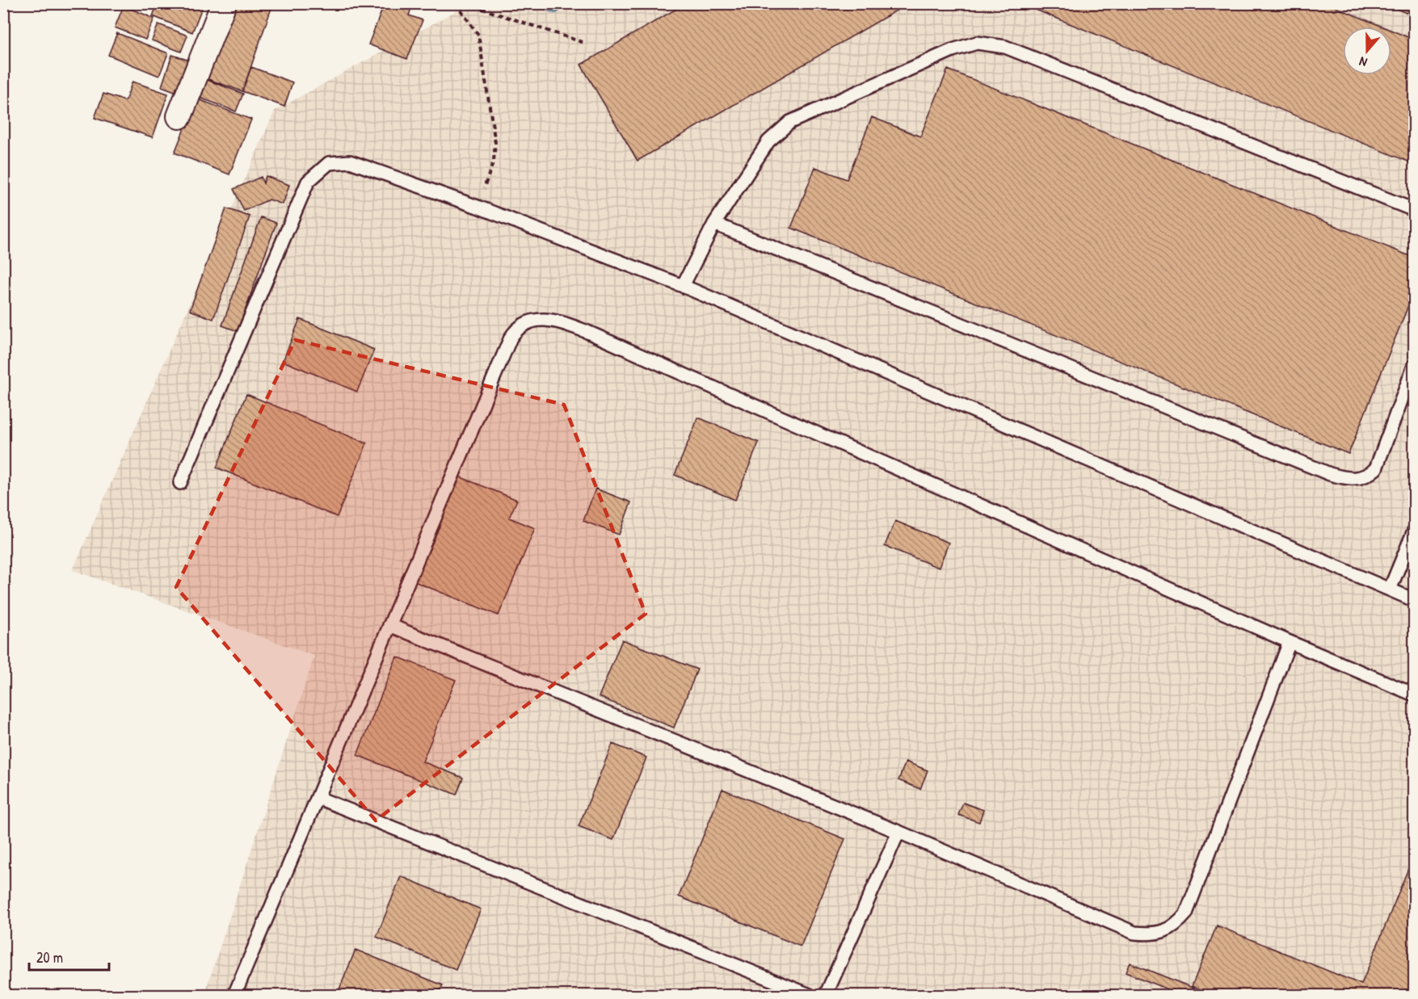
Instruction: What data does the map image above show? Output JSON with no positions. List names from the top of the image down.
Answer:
{
  "scale_bar": "20 m",
  "north": "bottom"
}
